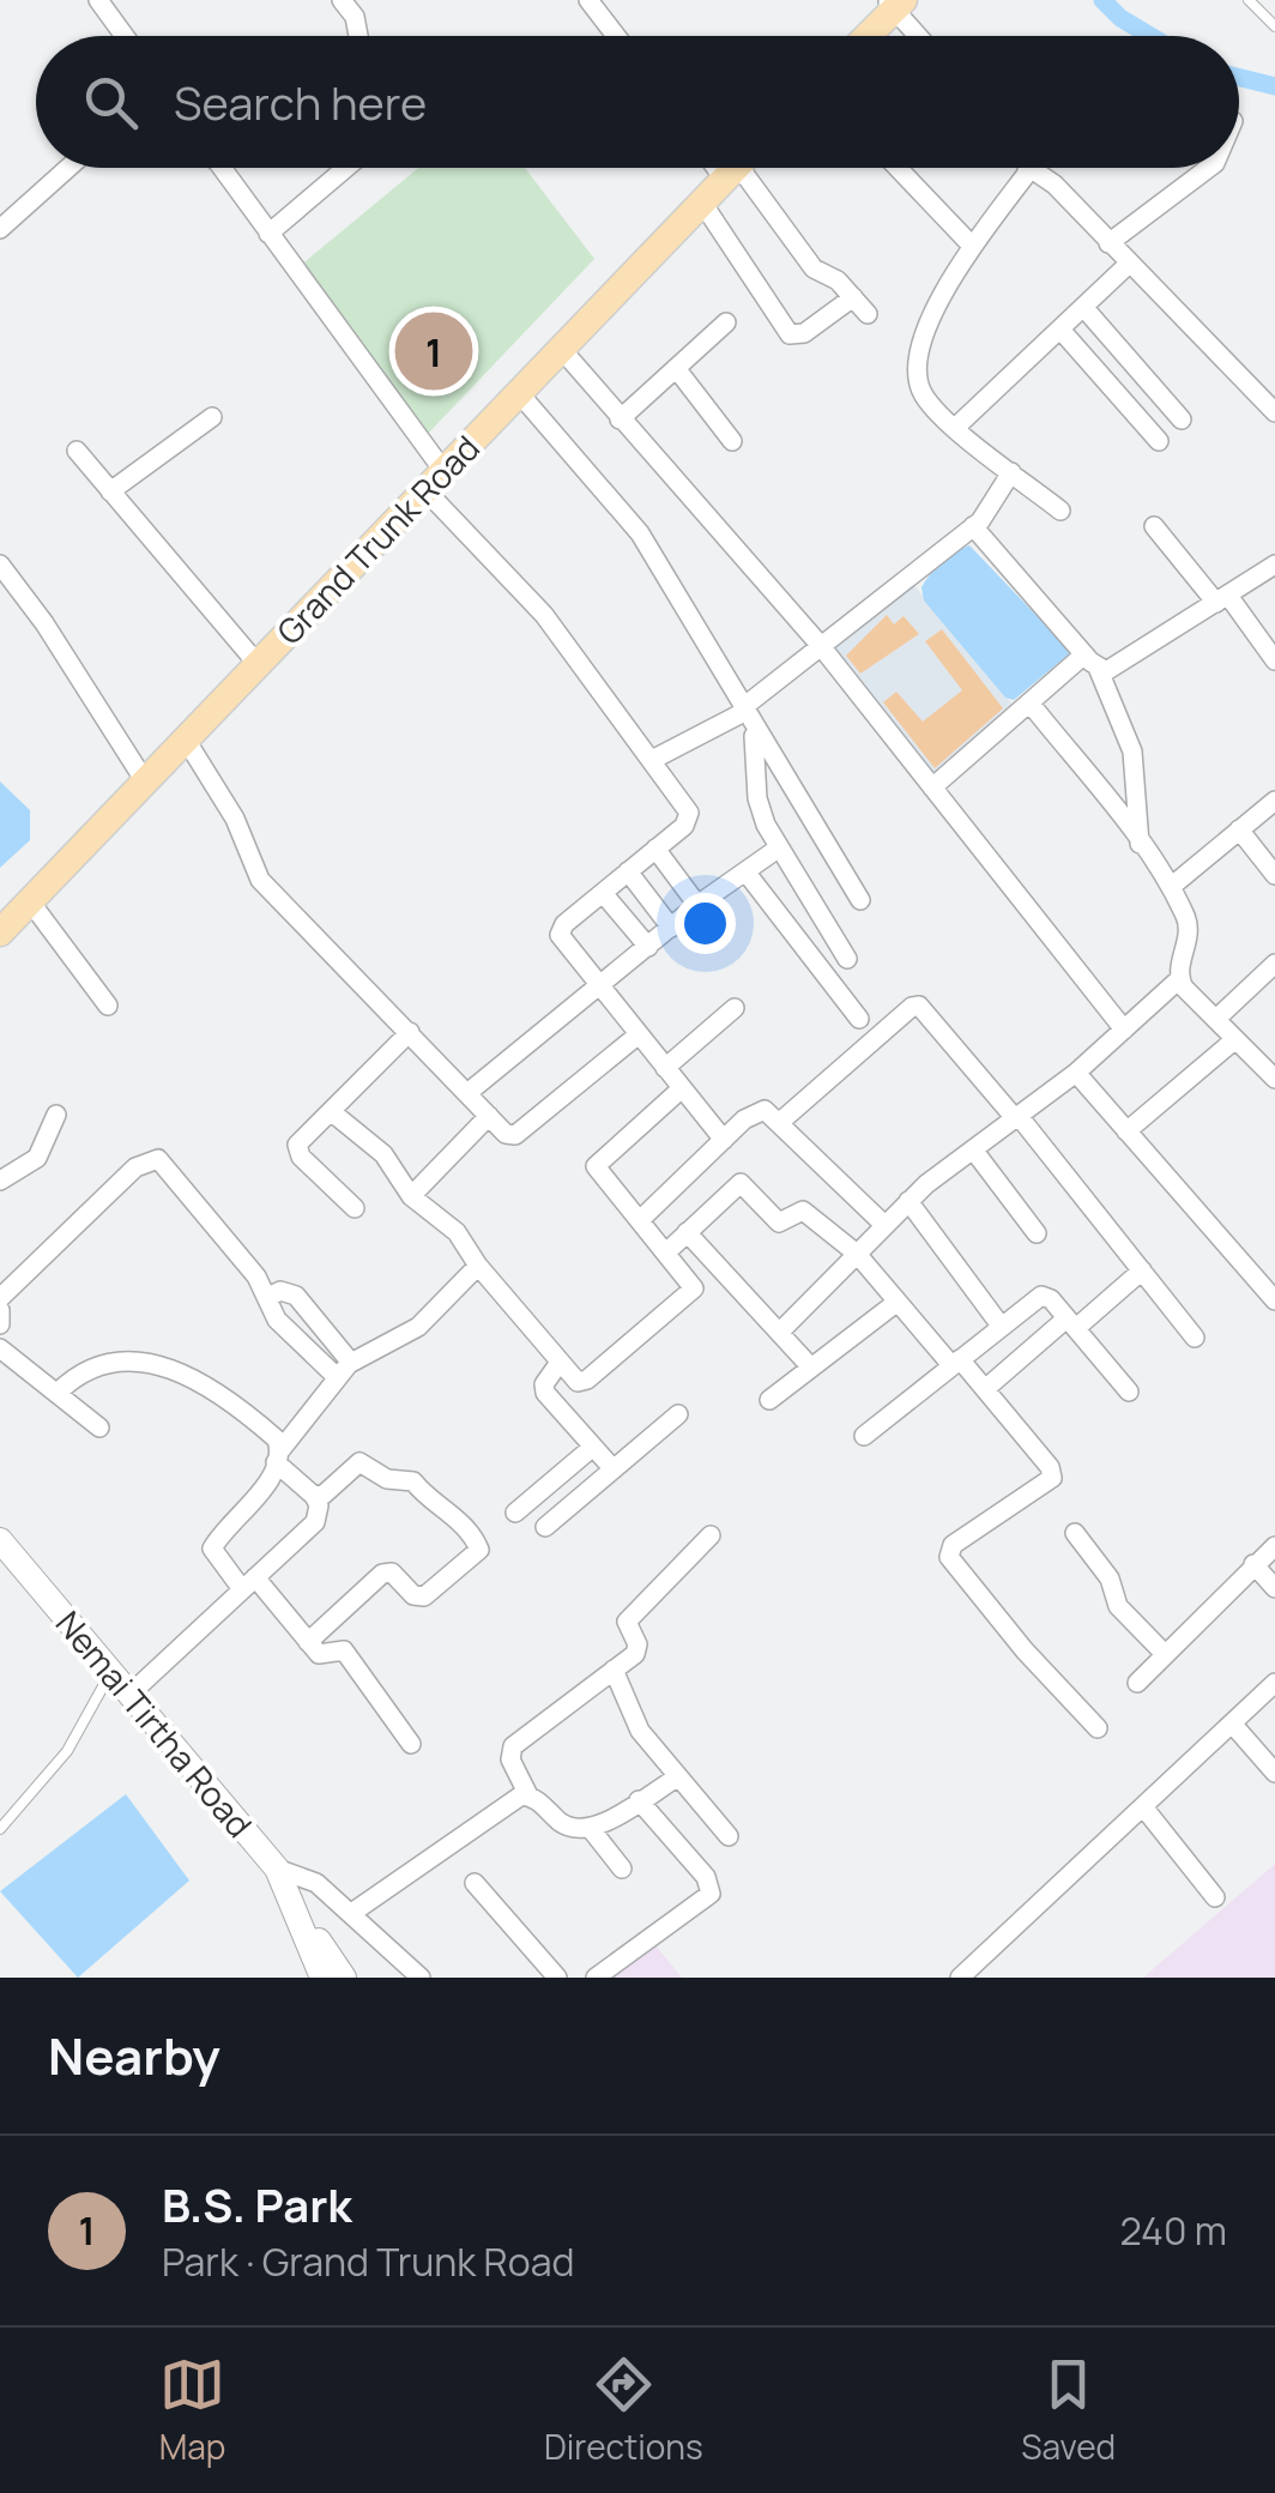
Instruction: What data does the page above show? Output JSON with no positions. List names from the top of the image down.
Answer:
{
  "streets": {
    "main road": ["Grand Trunk Road"],
    "street": ["Nemai Tirtha Road"]
  },
  "page": {
    "search": "Search here",
    "pins": "1",
    "heading": "Nearby",
    "list": [
      {
        "mark": "1",
        "name": "B.S. Park",
        "note": "Park · Grand Trunk Road",
        "value": "240 m"
      }
    ],
    "nav": ["Map", "Directions", "Saved"]
  }
}
